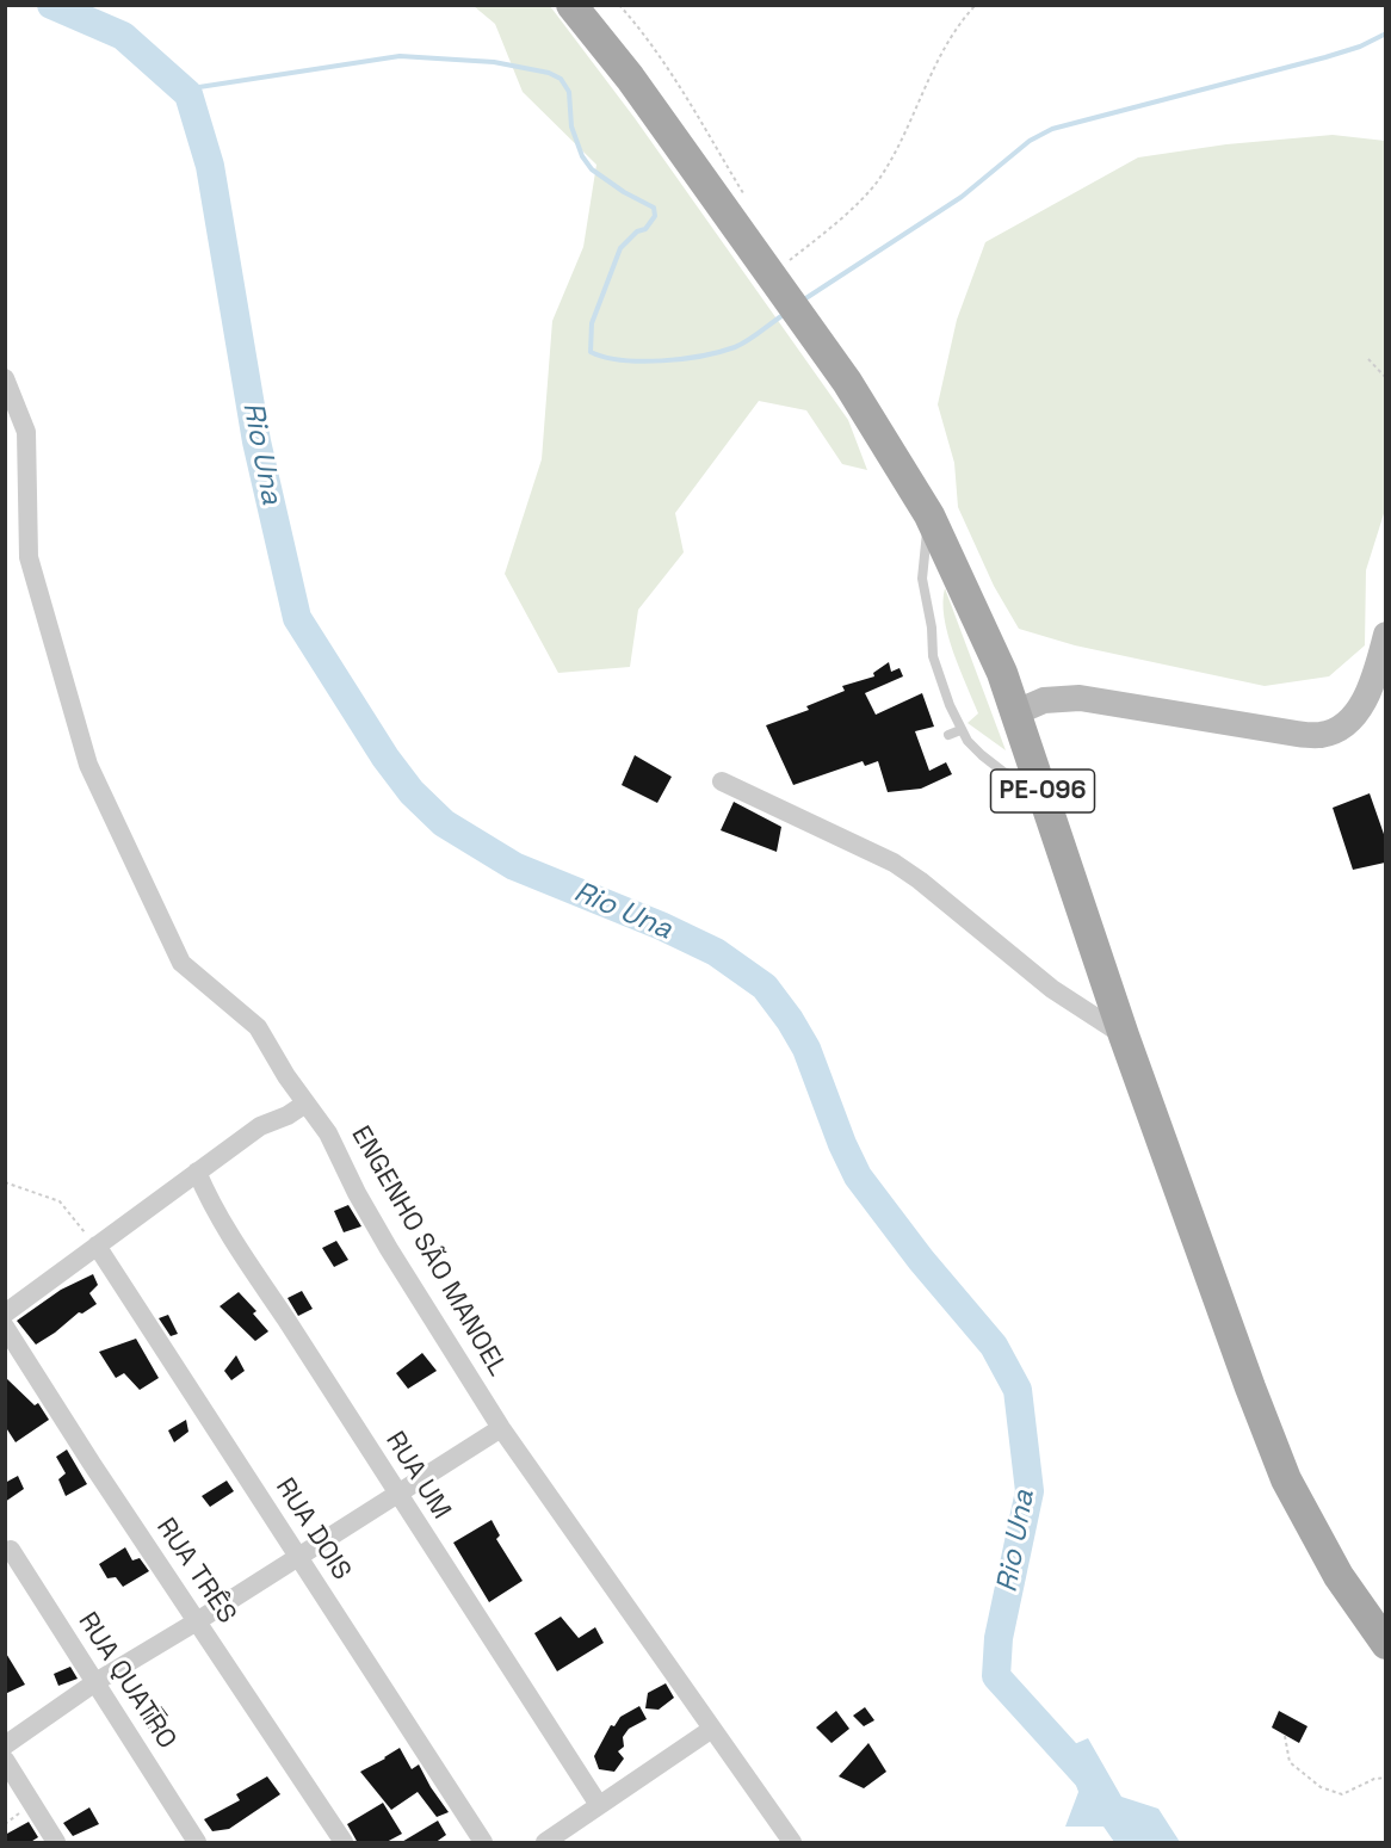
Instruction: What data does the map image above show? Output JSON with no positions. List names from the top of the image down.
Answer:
{
  "streets": {
    "main road": ["PE-096"],
    "street": [
      "ENGENHO SÃO MANOEL",
      "RUA UM",
      "RUA DOIS",
      "RUA TRÊS",
      "RUA QUATRO"
    ]
  },
  "water": ["Rio Una"]
}
